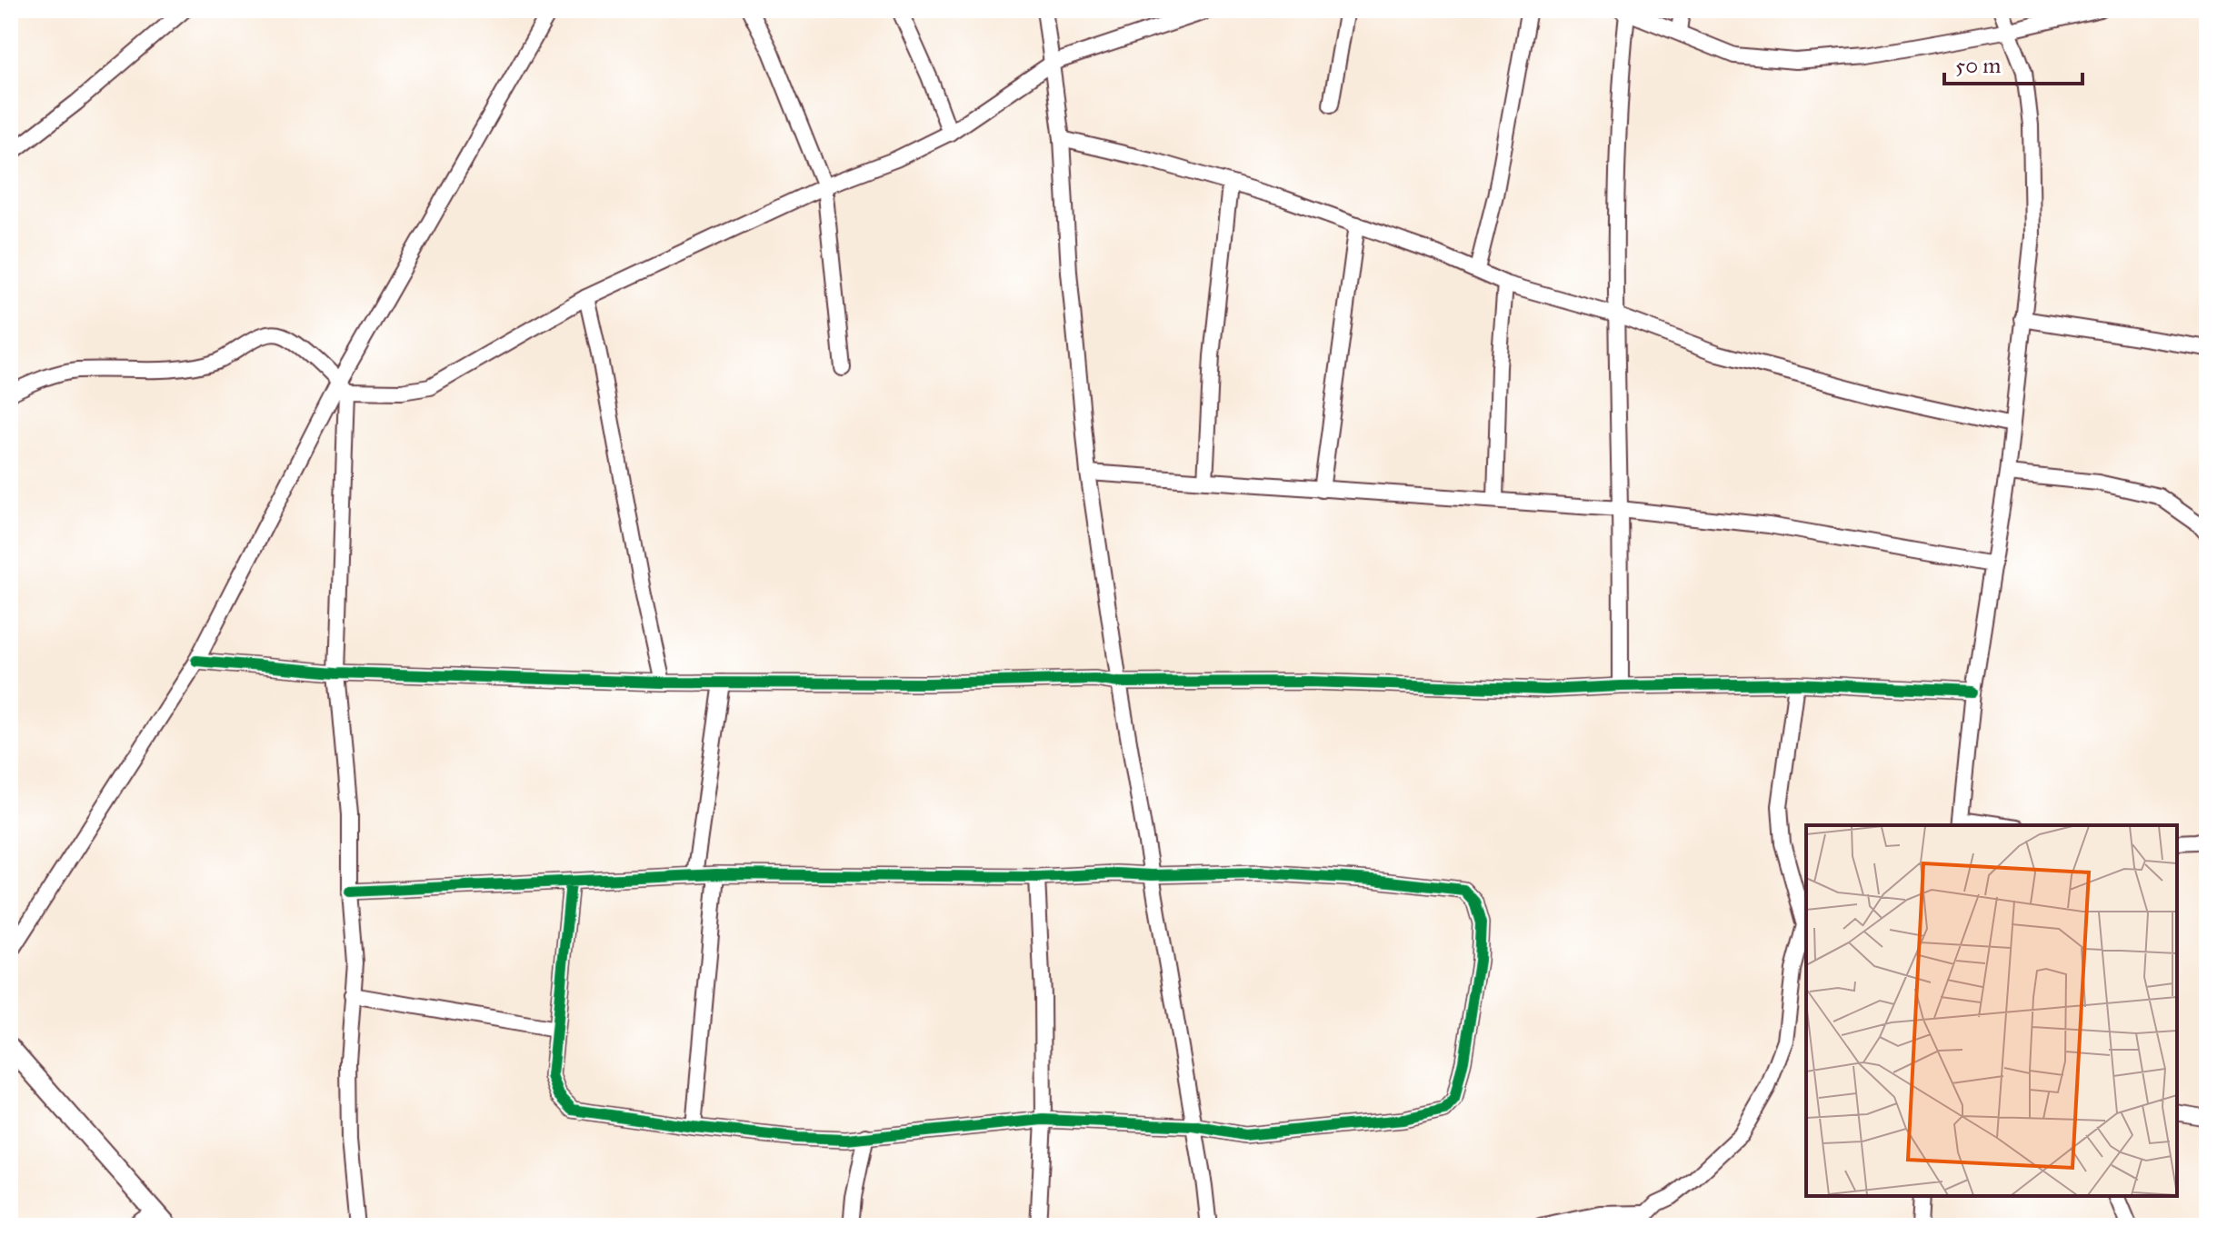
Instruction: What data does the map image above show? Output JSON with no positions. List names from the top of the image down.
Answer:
{
  "scale_bar": "50 m"
}
